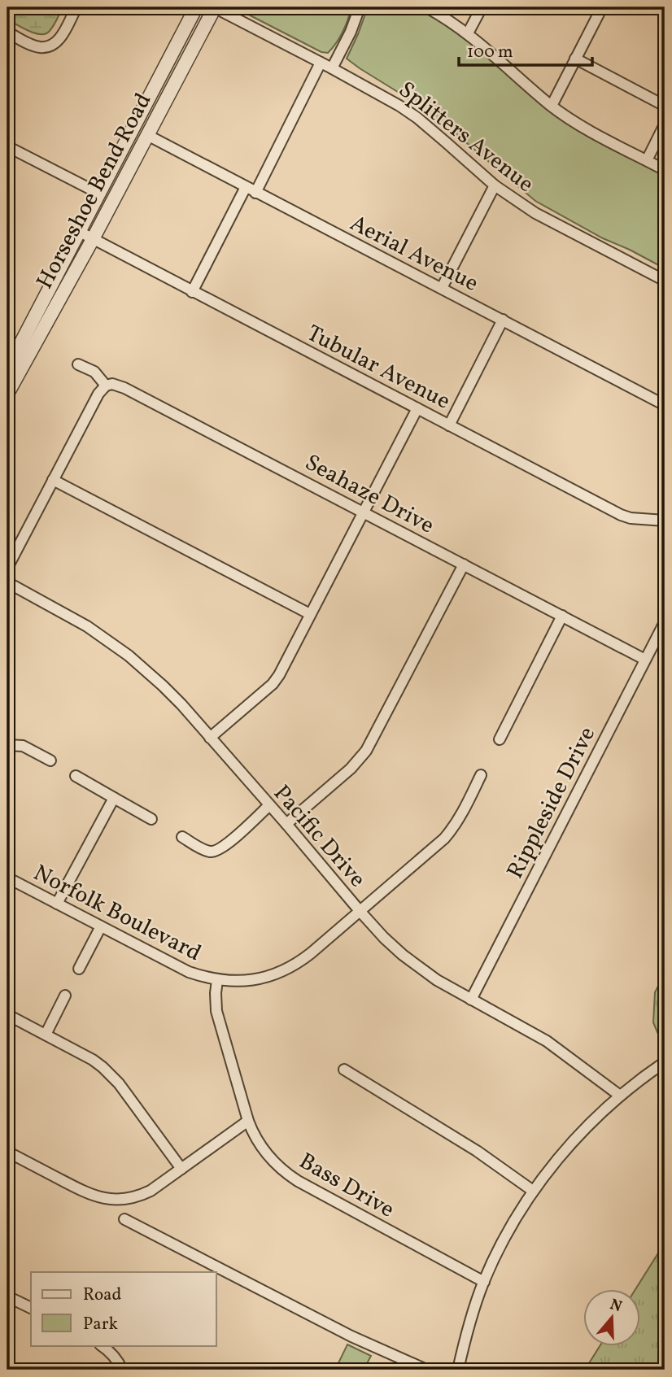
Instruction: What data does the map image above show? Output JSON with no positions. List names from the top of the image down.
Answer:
{
  "streets": {
    "street": [
      "Splitters Avenue",
      "Horseshoe Bend Road",
      "Aerial Avenue",
      "Tubular Avenue",
      "Seahaze Drive",
      "Rippleside Drive",
      "Pacific Drive",
      "Norfolk Boulevard",
      "Bass Drive"
    ]
  },
  "crossings": [
    ["Splitters Avenue", "Horseshoe Bend Road"],
    ["Horseshoe Bend Road", "Aerial Avenue"],
    ["Horseshoe Bend Road", "Tubular Avenue"],
    ["Seahaze Drive", "Rippleside Drive"],
    ["Rippleside Drive", "Pacific Drive"],
    ["Pacific Drive", "Norfolk Boulevard"],
    ["Norfolk Boulevard", "Bass Drive"]
  ],
  "legend": ["Road", "Park"],
  "scale_bar": "100 m",
  "north": "top"
}
